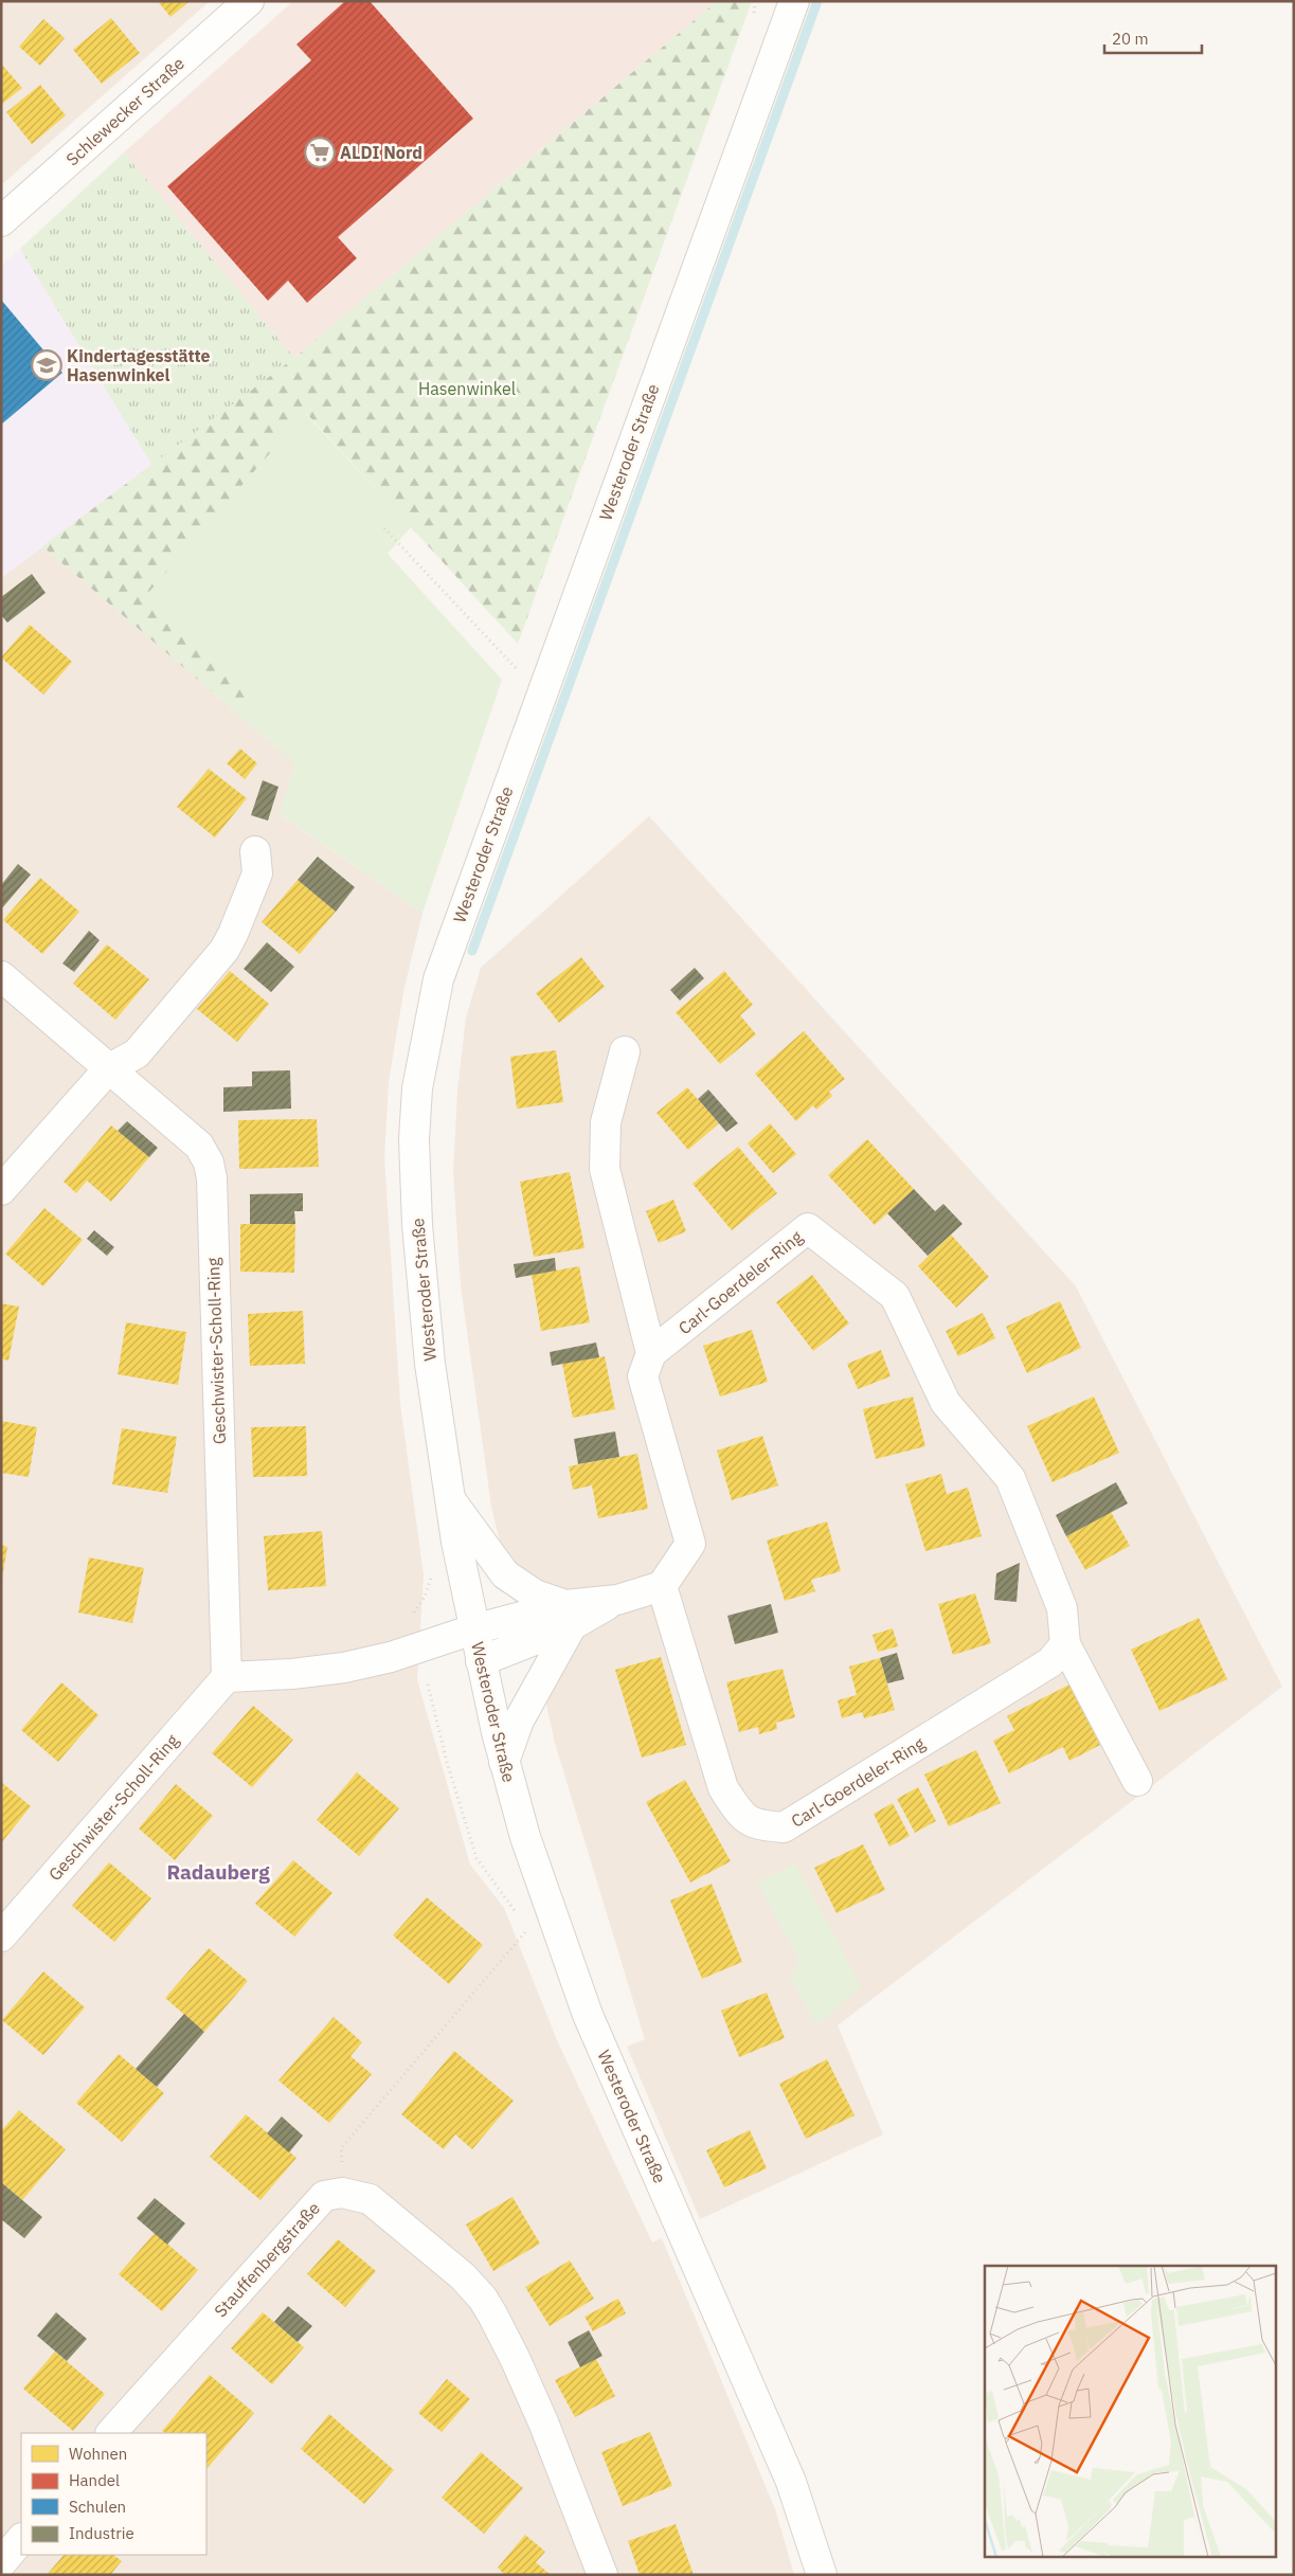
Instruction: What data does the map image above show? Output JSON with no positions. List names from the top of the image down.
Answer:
{
  "streets": {
    "street": [
      "Schlewecker Straße",
      "Westeroder Straße",
      "Carl-Goerdeler-Ring",
      "Geschwister-Scholl-Ring",
      "Stauffenbergstraße"
    ]
  },
  "districts": ["Radauberg"],
  "parks": ["Hasenwinkel"],
  "places": {
    "supermarket": ["ALDI Nord"],
    "school or university": ["Kindertagesstätte Hasenwinkel"]
  },
  "legend": [
    "Wohnen",
    "Handel",
    "Schulen",
    "Industrie"
  ],
  "scale_bar": "20 m"
}
